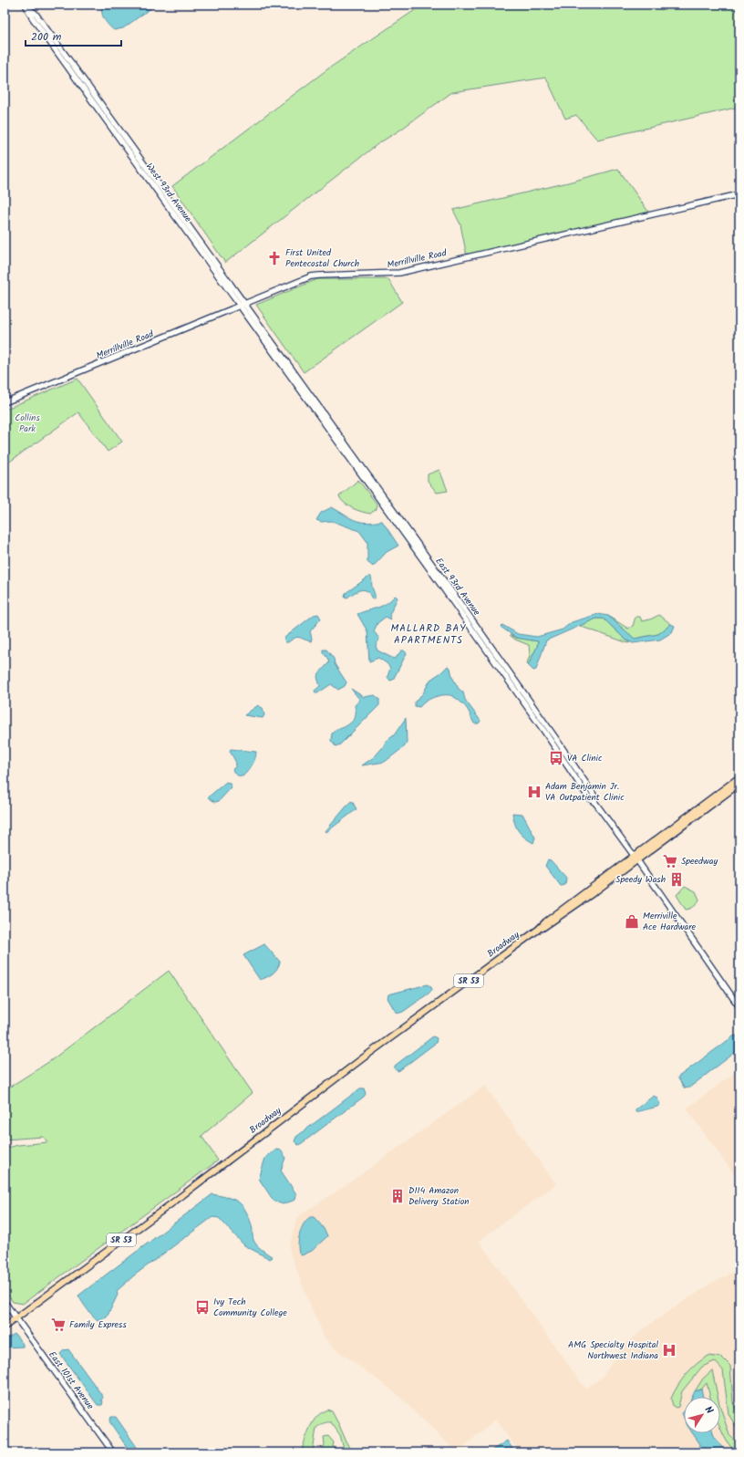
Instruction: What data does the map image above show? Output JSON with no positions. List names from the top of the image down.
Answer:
{
  "streets": {
    "main road": ["Broadway", "SR 53"],
    "street": [
      "West 93rd Avenue",
      "Merrillville Road",
      "East 93rd Avenue",
      "East 101st Avenue"
    ]
  },
  "crossings": [
    ["West 93rd Avenue", "Merrillville Road"],
    ["West 93rd Avenue", "East 93rd Avenue"],
    ["East 93rd Avenue", "Broadway"],
    ["Broadway", "East 101st Avenue"]
  ],
  "districts": ["MALLARD BAY APARTMENTS"],
  "parks": ["Collins Park"],
  "places": {
    "church": ["First United Pentecostal Church"],
    "bus stop": ["VA Clinic", "Ivy Tech Community College"],
    "hospital": ["Adam Benjamin Jr. VA Outpatient Clinic", "AMG Specialty Hospital Northwest Indiana"],
    "supermarket": ["Speedway", "Family Express"],
    "building": ["Speedy Wash", "DII4 Amazon Delivery Station"],
    "shop": ["Merriville Ace Hardware"]
  },
  "scale_bar": "200 m",
  "north": "top right"
}
